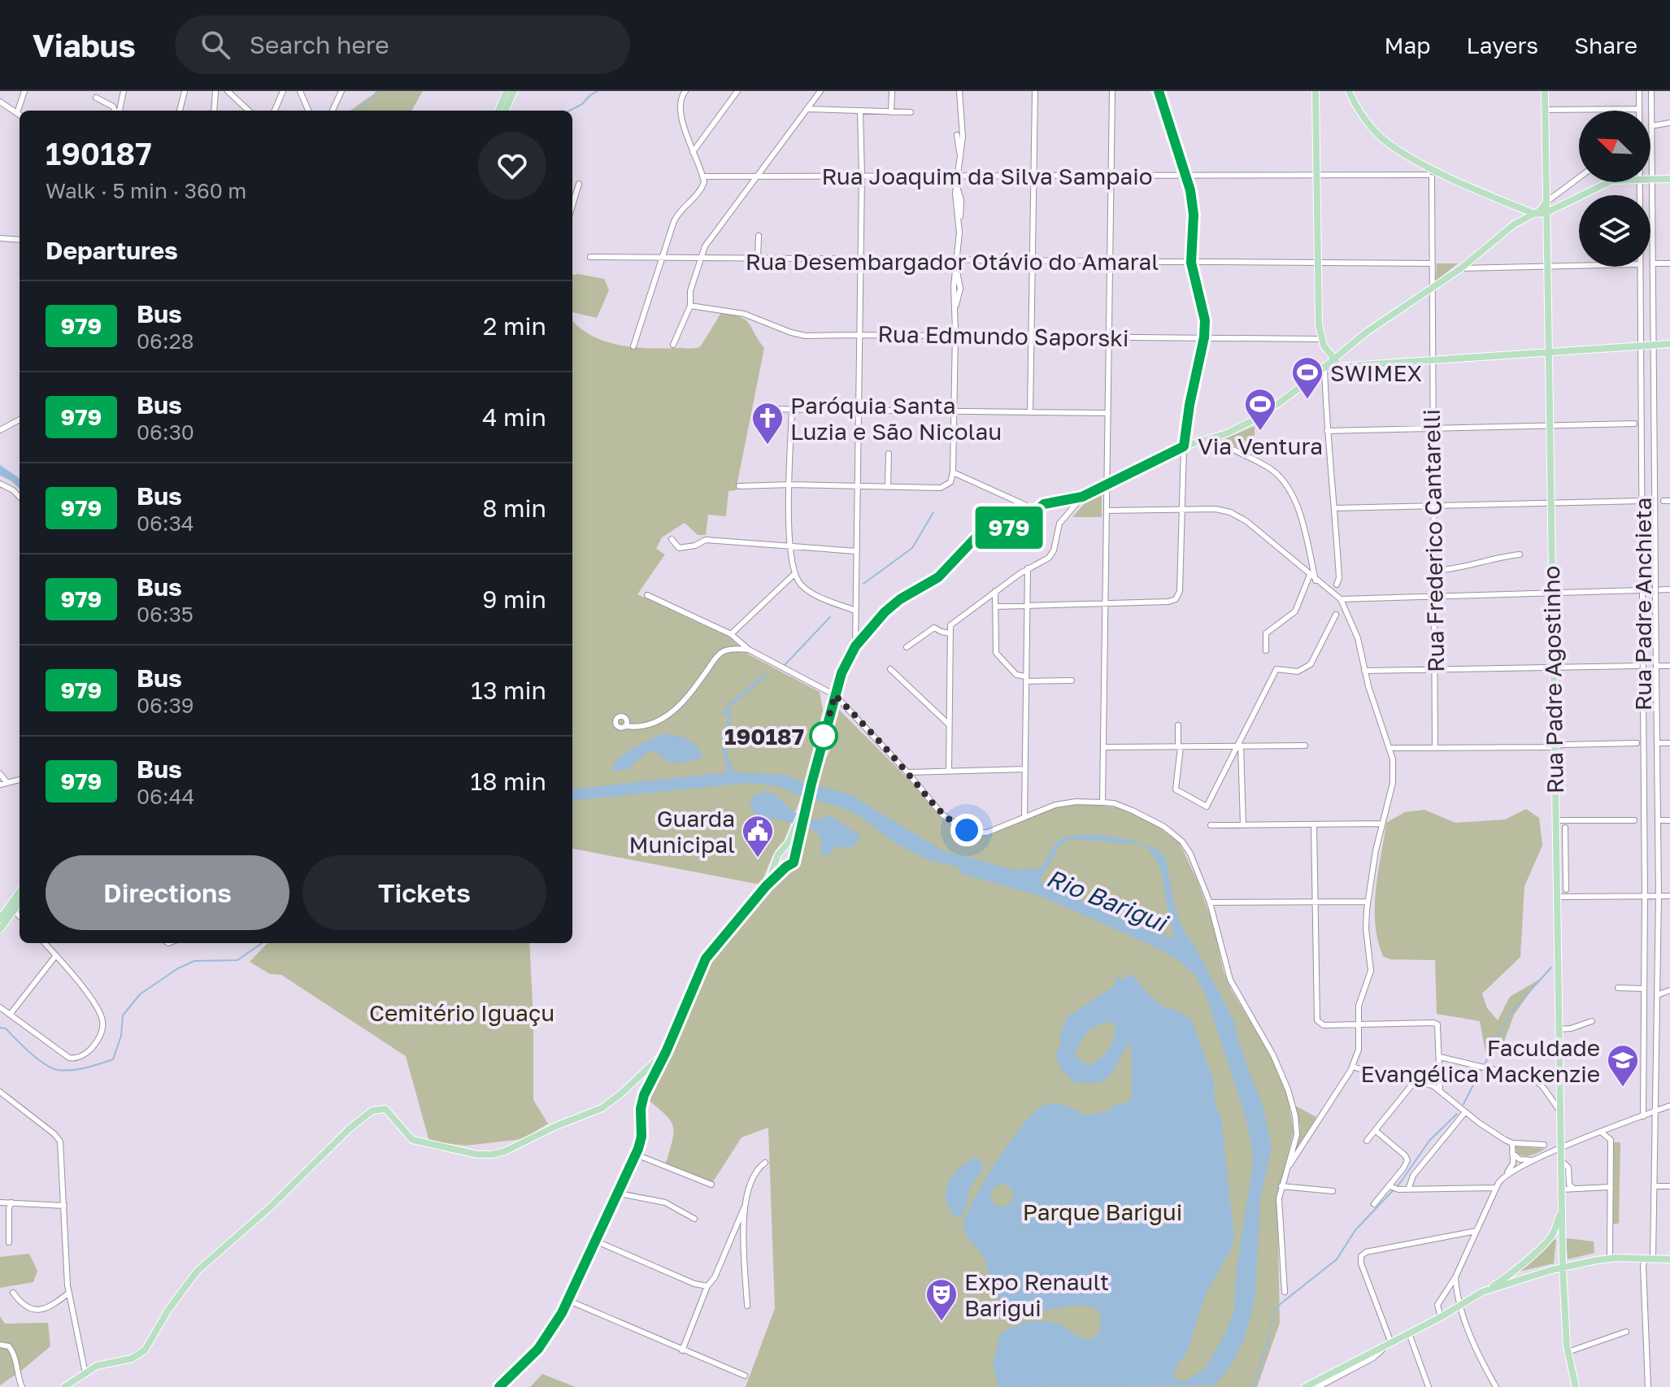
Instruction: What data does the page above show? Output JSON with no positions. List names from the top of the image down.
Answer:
{
  "streets": {
    "main road": ["Rua Padre Agostinho"],
    "street": [
      "Rua Joaquim da Silva Sampaio",
      "Rua Desembargador Otávio do Amaral",
      "Rua Edmundo Saporski",
      "Rua Frederico Cantarelli",
      "Rua Padre Anchieta"
    ]
  },
  "crossings": [
    ["Rua Joaquim da Silva Sampaio", "Rua Frederico Cantarelli"],
    ["Rua Desembargador Otávio do Amaral", "Rua Frederico Cantarelli"]
  ],
  "water": ["Rio Barigui"],
  "parks": ["Cemitério Iguaçu", "Parque Barigui"],
  "places": {
    "sports": ["SWIMEX", "Via Ventura"],
    "church": ["Paróquia Santa Luzia e São Nicolau"],
    "other": ["190187"],
    "public building": ["Guarda Municipal"],
    "school or university": ["Faculdade Evangélica Mackenzie"],
    "theatre": ["Expo Renault Barigui"]
  },
  "lines": ["bus line 979"],
  "north": "top left",
  "page": {
    "header": "Viabus",
    "search": "Search here",
    "nav": ["Map", "Layers", "Share"],
    "on_map": "979",
    "heading": [
      ["190187", "Walk · 5 min · 360 m"],
      "Departures"
    ],
    "list": [
      {
        "mark": "979",
        "name": "Bus",
        "note": "06:28",
        "value": "2 min"
      },
      {
        "mark": "979",
        "name": "Bus",
        "note": "06:30",
        "value": "4 min"
      },
      {
        "mark": "979",
        "name": "Bus",
        "note": "06:34",
        "value": "8 min"
      },
      {
        "mark": "979",
        "name": "Bus",
        "note": "06:35",
        "value": "9 min"
      },
      {
        "mark": "979",
        "name": "Bus",
        "note": "06:39",
        "value": "13 min"
      },
      {
        "mark": "979",
        "name": "Bus",
        "note": "06:44",
        "value": "18 min"
      }
    ],
    "buttons": ["Directions", "Tickets"]
  }
}
